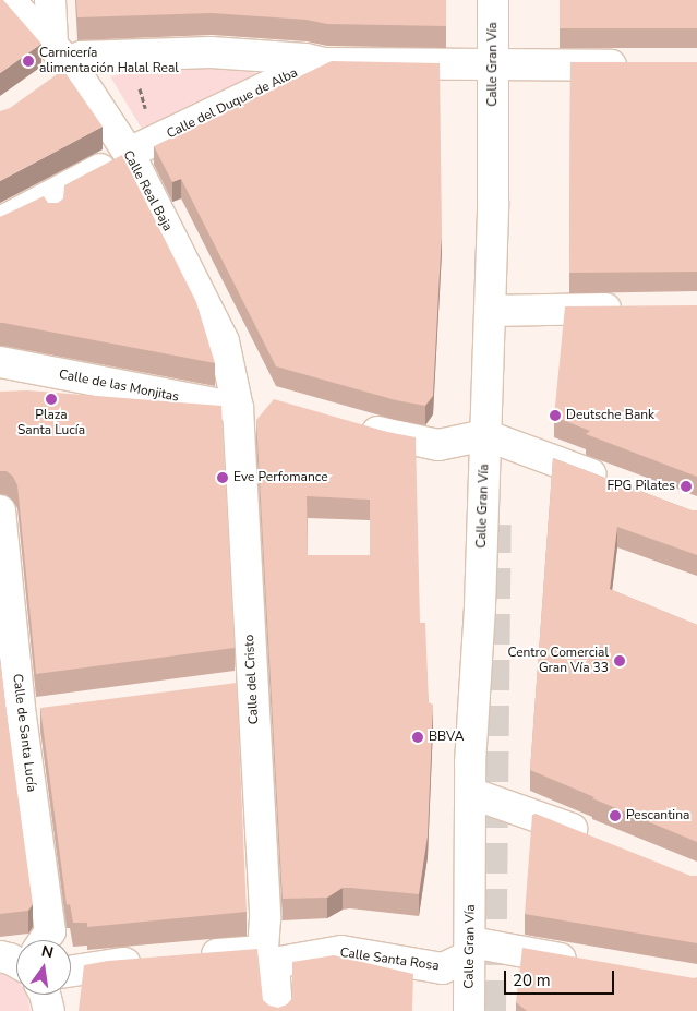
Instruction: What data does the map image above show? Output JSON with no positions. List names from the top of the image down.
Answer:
{
  "streets": {
    "street": [
      "Calle Gran Vía",
      "Calle del Duque de Alba",
      "Calle Real Baja",
      "Calle de las Monjitas",
      "Calle del Cristo",
      "Calle de Santa Lucía",
      "Calle Santa Rosa"
    ]
  },
  "crossings": [
    ["Calle Gran Vía", "Calle del Duque de Alba"],
    ["Calle Gran Vía", "Calle Santa Rosa"],
    ["Calle del Duque de Alba", "Calle Real Baja"],
    ["Calle Real Baja", "Calle de las Monjitas"],
    ["Calle Real Baja", "Calle del Cristo"],
    ["Calle de las Monjitas", "Calle del Cristo"],
    ["Calle del Cristo", "Calle Santa Rosa"]
  ],
  "places": [
    "Carnicería alimentación Halal Real",
    "Plaza Santa Lucía",
    "Deutsche Bank",
    "Eve Perfomance",
    "FPG Pilates",
    "Centro Comercial Gran Vía 33",
    "BBVA",
    "Pescantina"
  ],
  "scale_bar": "20 m",
  "north": "top"
}
